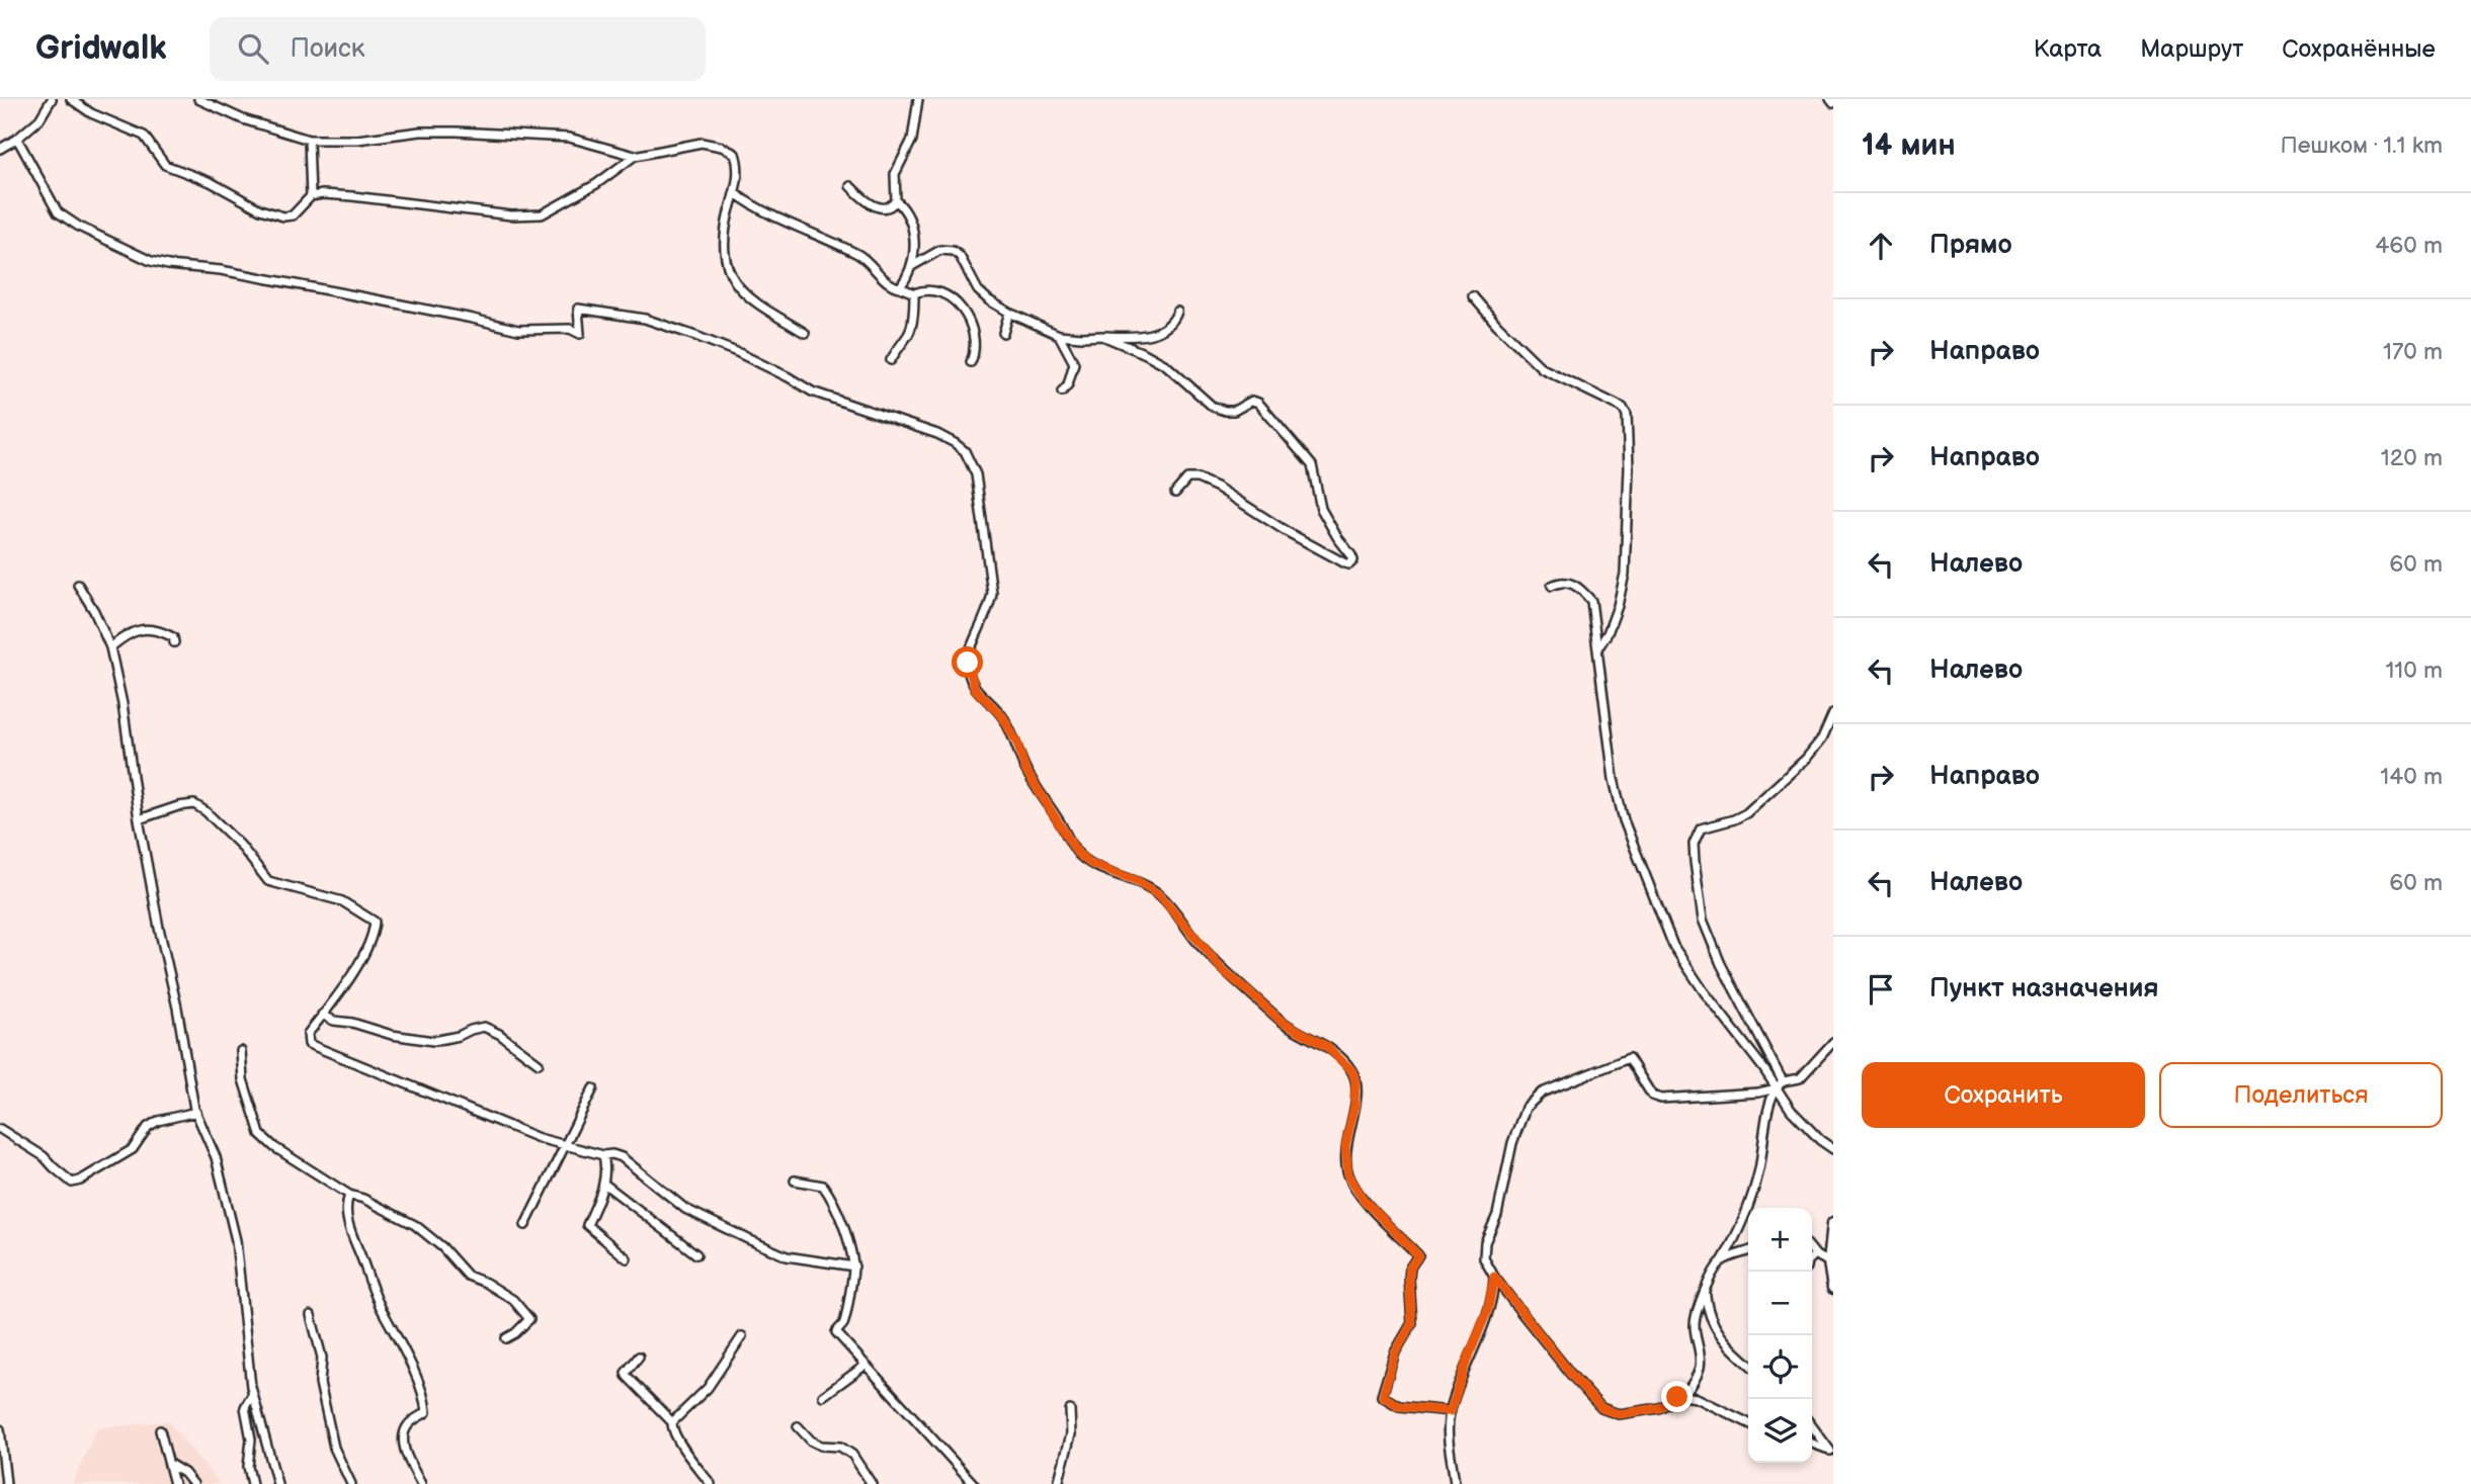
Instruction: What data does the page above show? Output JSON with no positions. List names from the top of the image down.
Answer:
{
  "page": {
    "header": "Gridwalk",
    "search": "Поиск",
    "nav": ["Карта", "Маршрут", "Сохранённые"],
    "heading": ["14 мин", "Пешком · 1.1 km"],
    "list": [
      ["Прямо", "460 m"],
      ["Направо", "170 m"],
      ["Направо", "120 m"],
      ["Налево", "60 m"],
      ["Налево", "110 m"],
      ["Направо", "140 m"],
      ["Налево", "60 m"],
      "Пункт назначения"
    ],
    "buttons": ["Сохранить", "Поделиться"],
    "map_buttons": ["+", "−"]
  }
}
